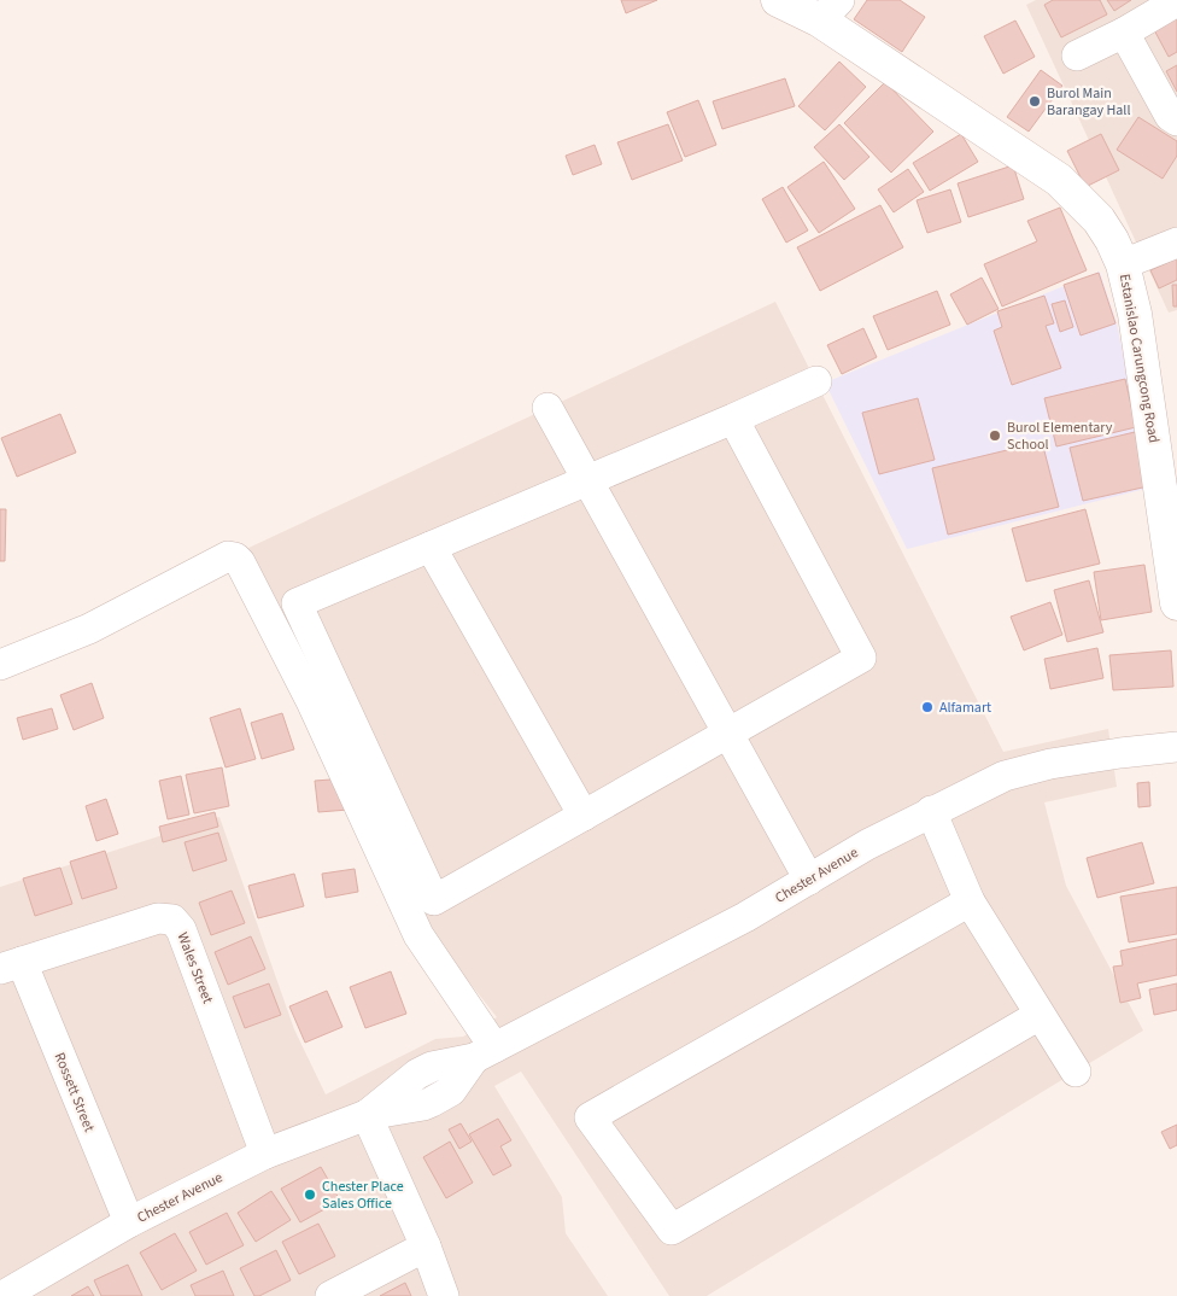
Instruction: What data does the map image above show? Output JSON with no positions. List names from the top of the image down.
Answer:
{
  "streets": {
    "street": [
      "Estanislao Carungcong Road",
      "Chester Avenue",
      "Wales Street",
      "Rossett Street"
    ]
  },
  "crossings": [
    ["Chester Avenue", "Wales Street"],
    ["Chester Avenue", "Rossett Street"],
    ["Wales Street", "Rossett Street"]
  ],
  "places": [
    "Burol Main Barangay Hall",
    "Burol Elementary School",
    "Alfamart",
    "Chester Place Sales Office"
  ]
}
